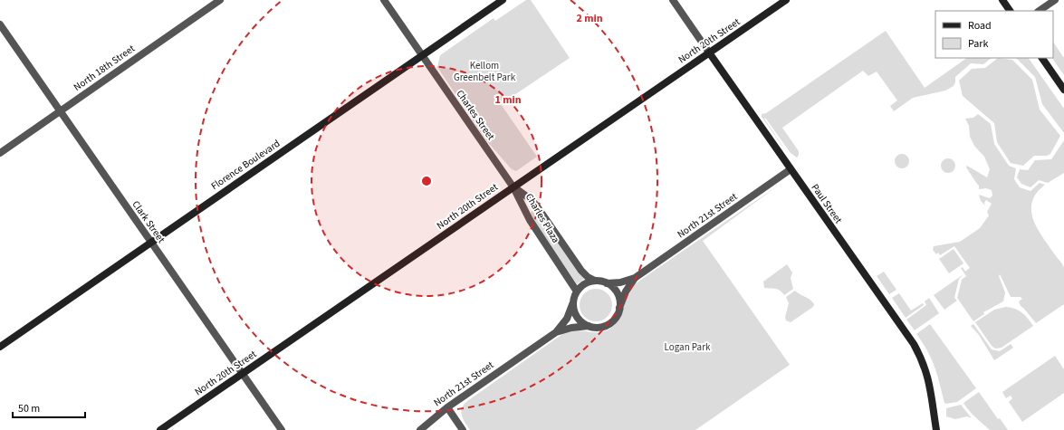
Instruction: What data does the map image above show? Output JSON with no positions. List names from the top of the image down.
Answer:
{
  "streets": {
    "street": [
      "North 20th Street",
      "North 18th Street",
      "Charles Street",
      "Florence Boulevard",
      "Paul Street",
      "North 21st Street",
      "Charles Plaza",
      "Clark Street"
    ]
  },
  "crossings": [
    ["North 20th Street", "Charles Street"],
    ["North 20th Street", "Paul Street"],
    ["North 20th Street", "Charles Plaza"],
    ["North 20th Street", "Clark Street"],
    ["North 18th Street", "Clark Street"],
    ["Charles Street", "Florence Boulevard"],
    ["Charles Street", "Charles Plaza"],
    ["Florence Boulevard", "Clark Street"],
    ["Paul Street", "North 21st Street"]
  ],
  "parks": ["Kellom Greenbelt Park", "Logan Park"],
  "legend": ["Road", "Park"],
  "scale_bar": "50 m",
  "rings": ["2 min", "1 min"]
}
